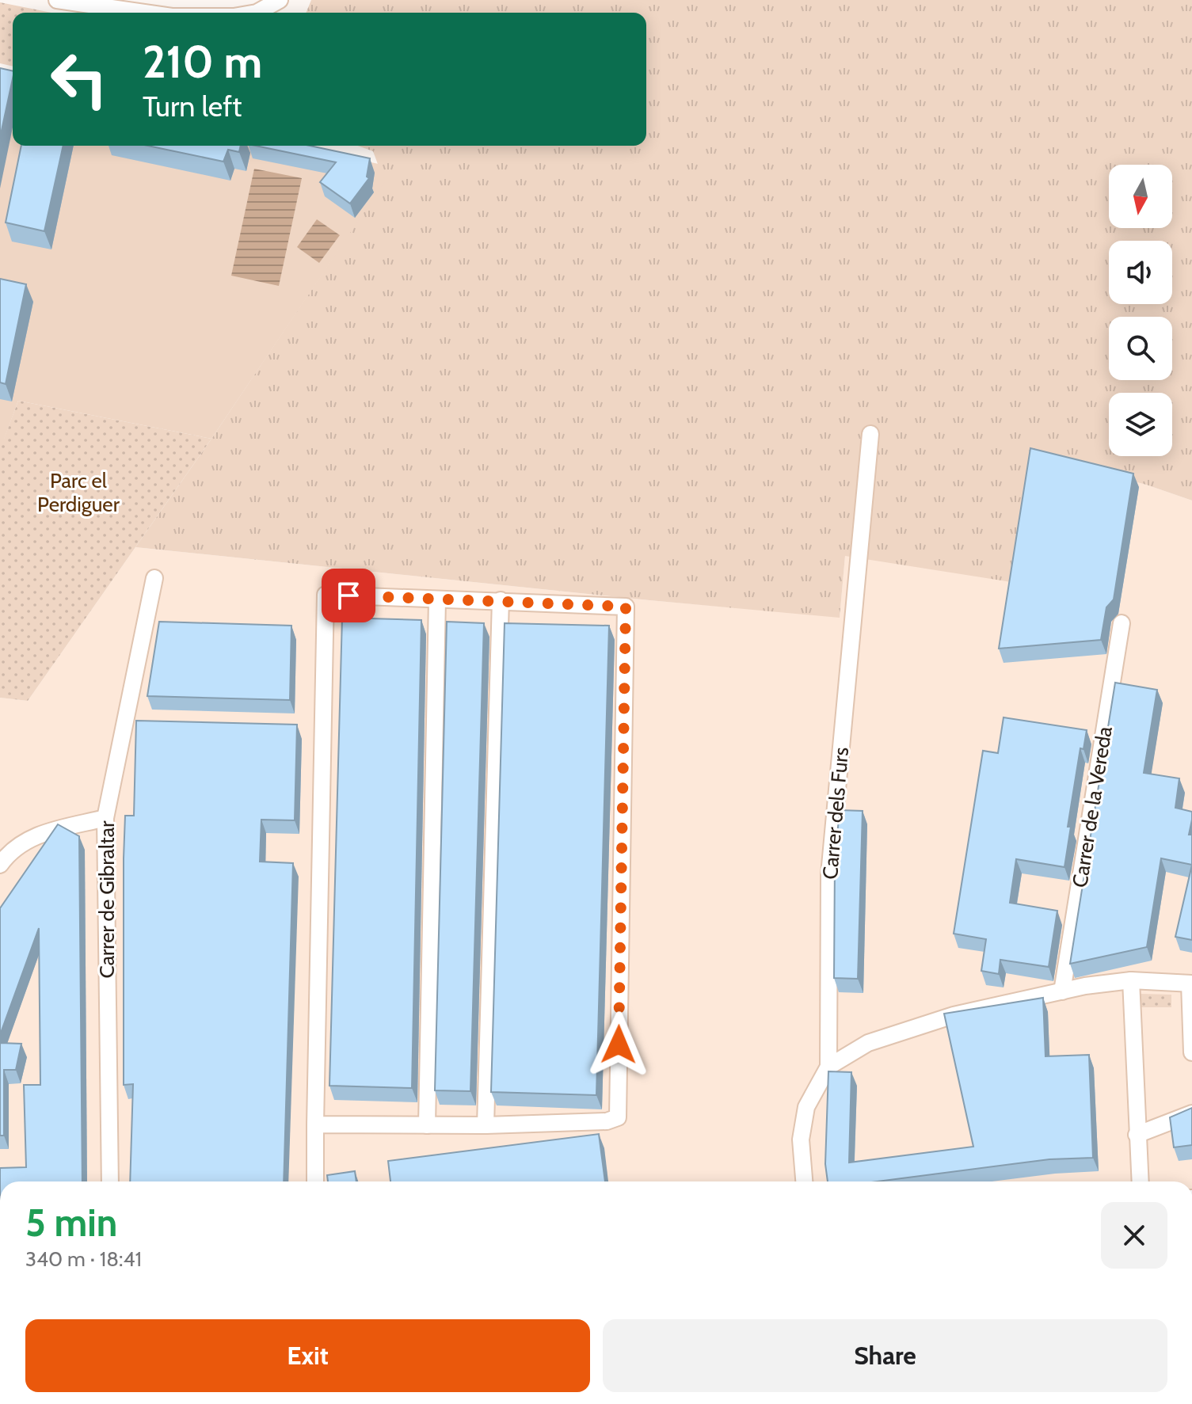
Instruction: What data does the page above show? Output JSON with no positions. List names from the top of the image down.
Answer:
{
  "streets": {
    "street": ["Carrer de la Vereda", "Carrer dels Furs", "Carrer de Gibraltar"]
  },
  "parks": ["Parc el Perdiguer"],
  "north": "bottom",
  "page": {
    "turn": ["210 m", "Turn left"],
    "heading": ["5 min", "340 m · 18:41"],
    "buttons": ["Exit", "Share"]
  }
}
